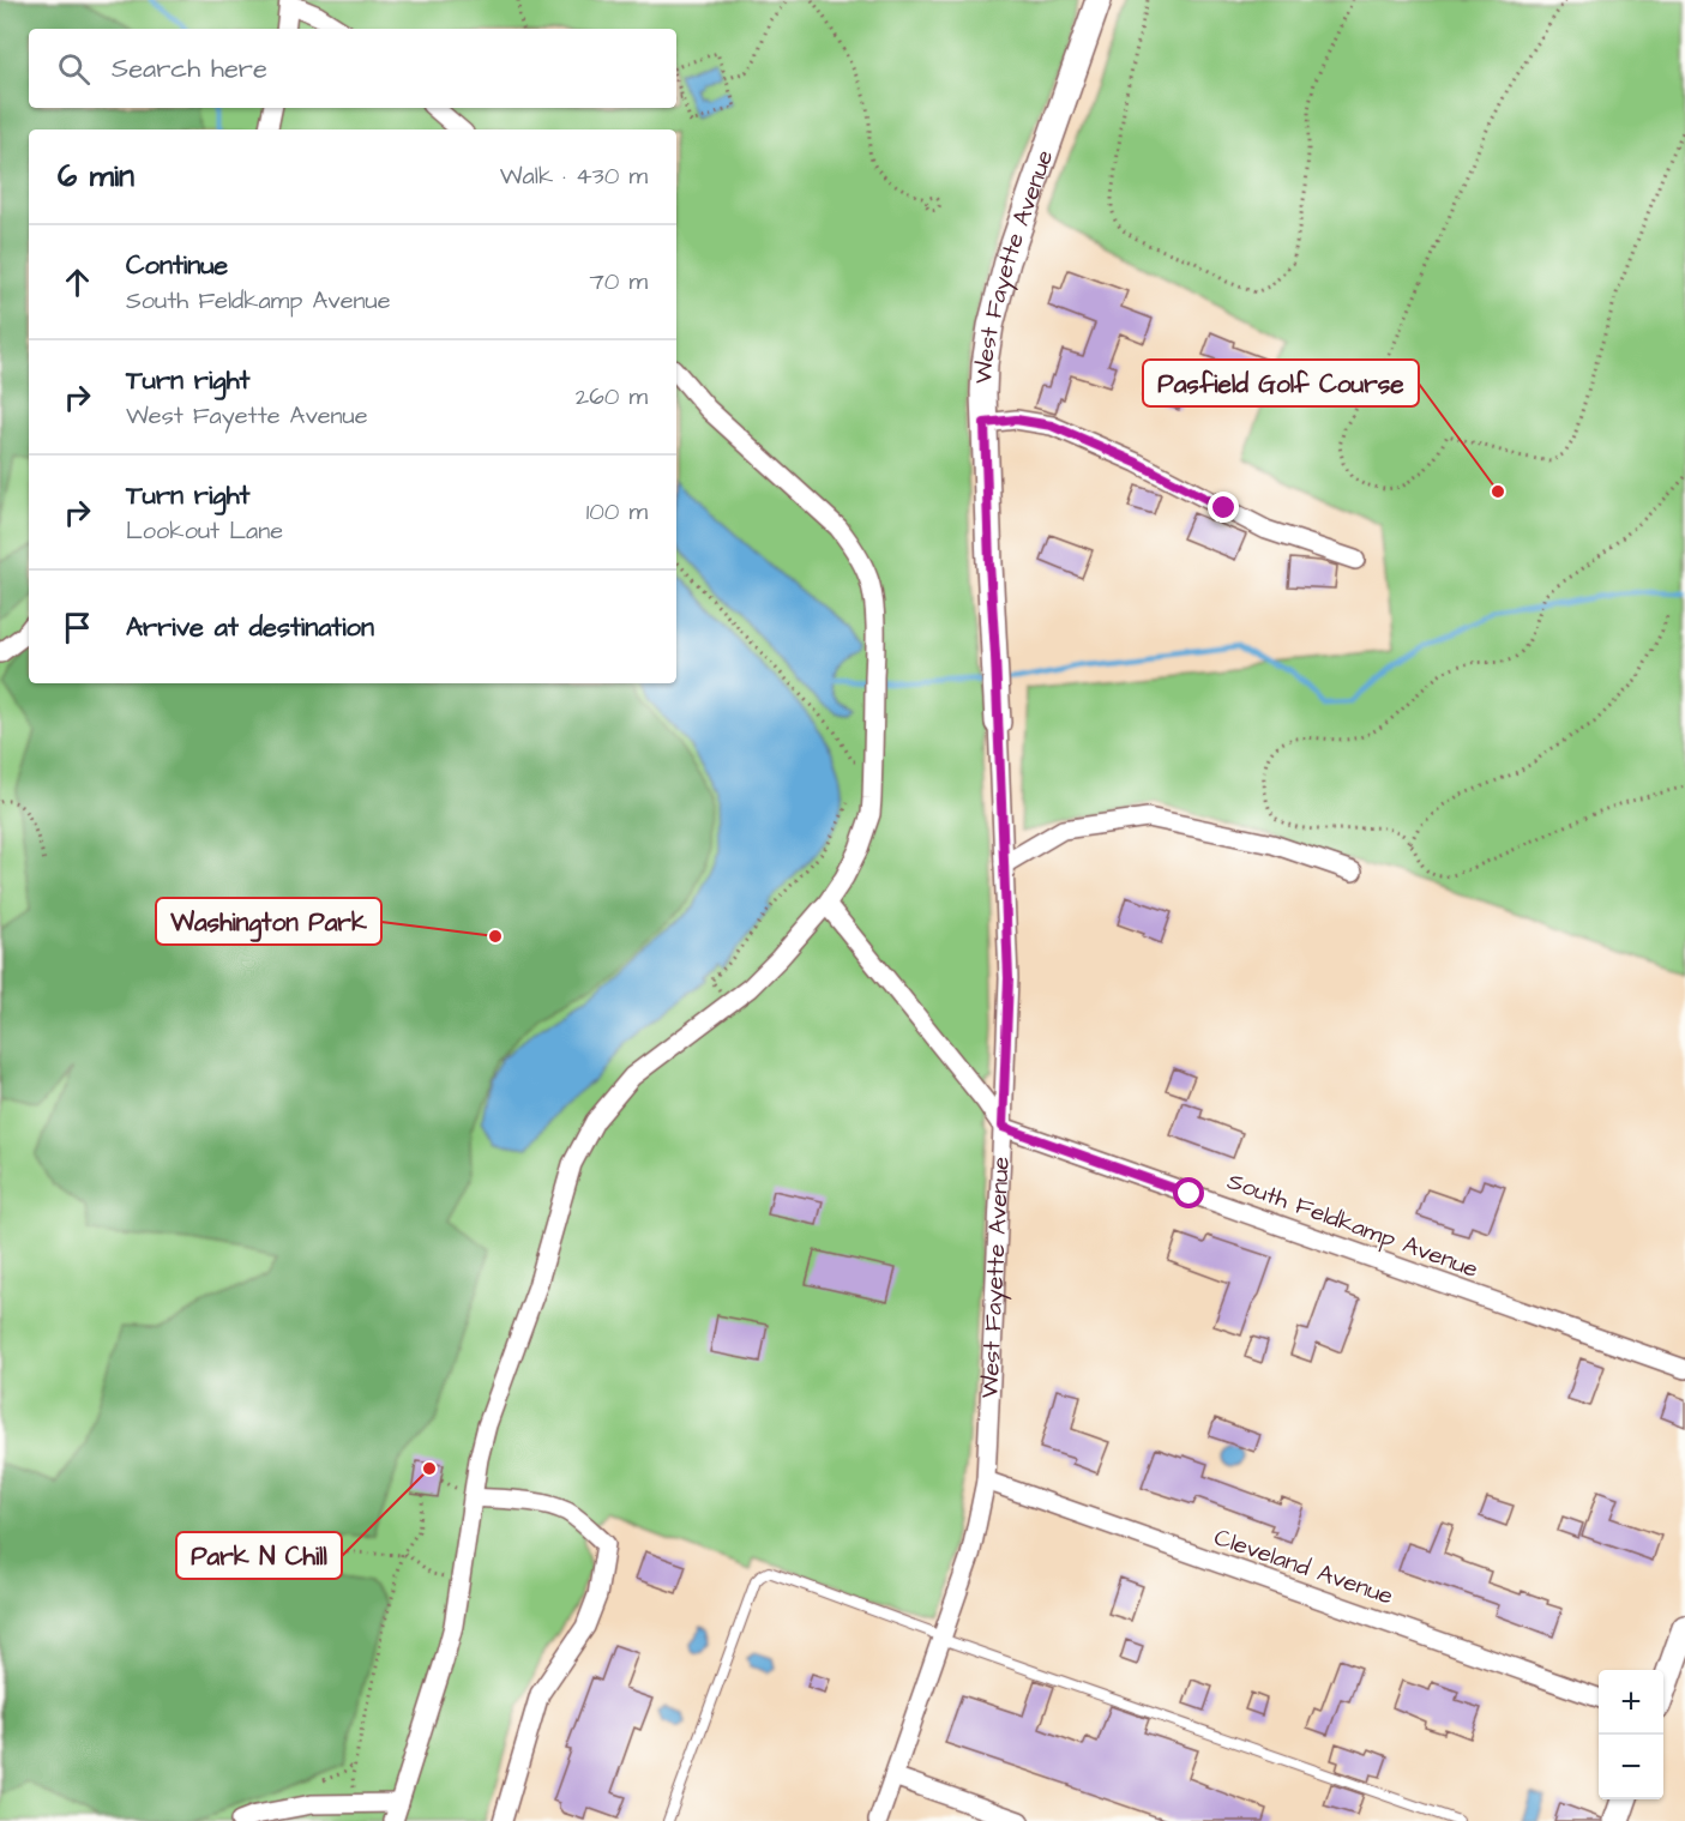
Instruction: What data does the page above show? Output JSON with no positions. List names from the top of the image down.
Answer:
{
  "streets": {
    "street": ["West Fayette Avenue", "South Feldkamp Avenue", "Cleveland Avenue"]
  },
  "crossings": [
    ["West Fayette Avenue", "South Feldkamp Avenue"],
    ["West Fayette Avenue", "Cleveland Avenue"]
  ],
  "places": ["Pasfield Golf Course", "Washington Park", "Park N Chill"],
  "page": {
    "search": "Search here",
    "heading": ["6 min", "Walk · 430 m"],
    "list": [
      ["Continue", "South Feldkamp Avenue", "70 m"],
      ["Turn right", "West Fayette Avenue", "260 m"],
      ["Turn right", "Lookout Lane", "100 m"],
      "Arrive at destination"
    ],
    "map_buttons": ["+", "−"]
  }
}
